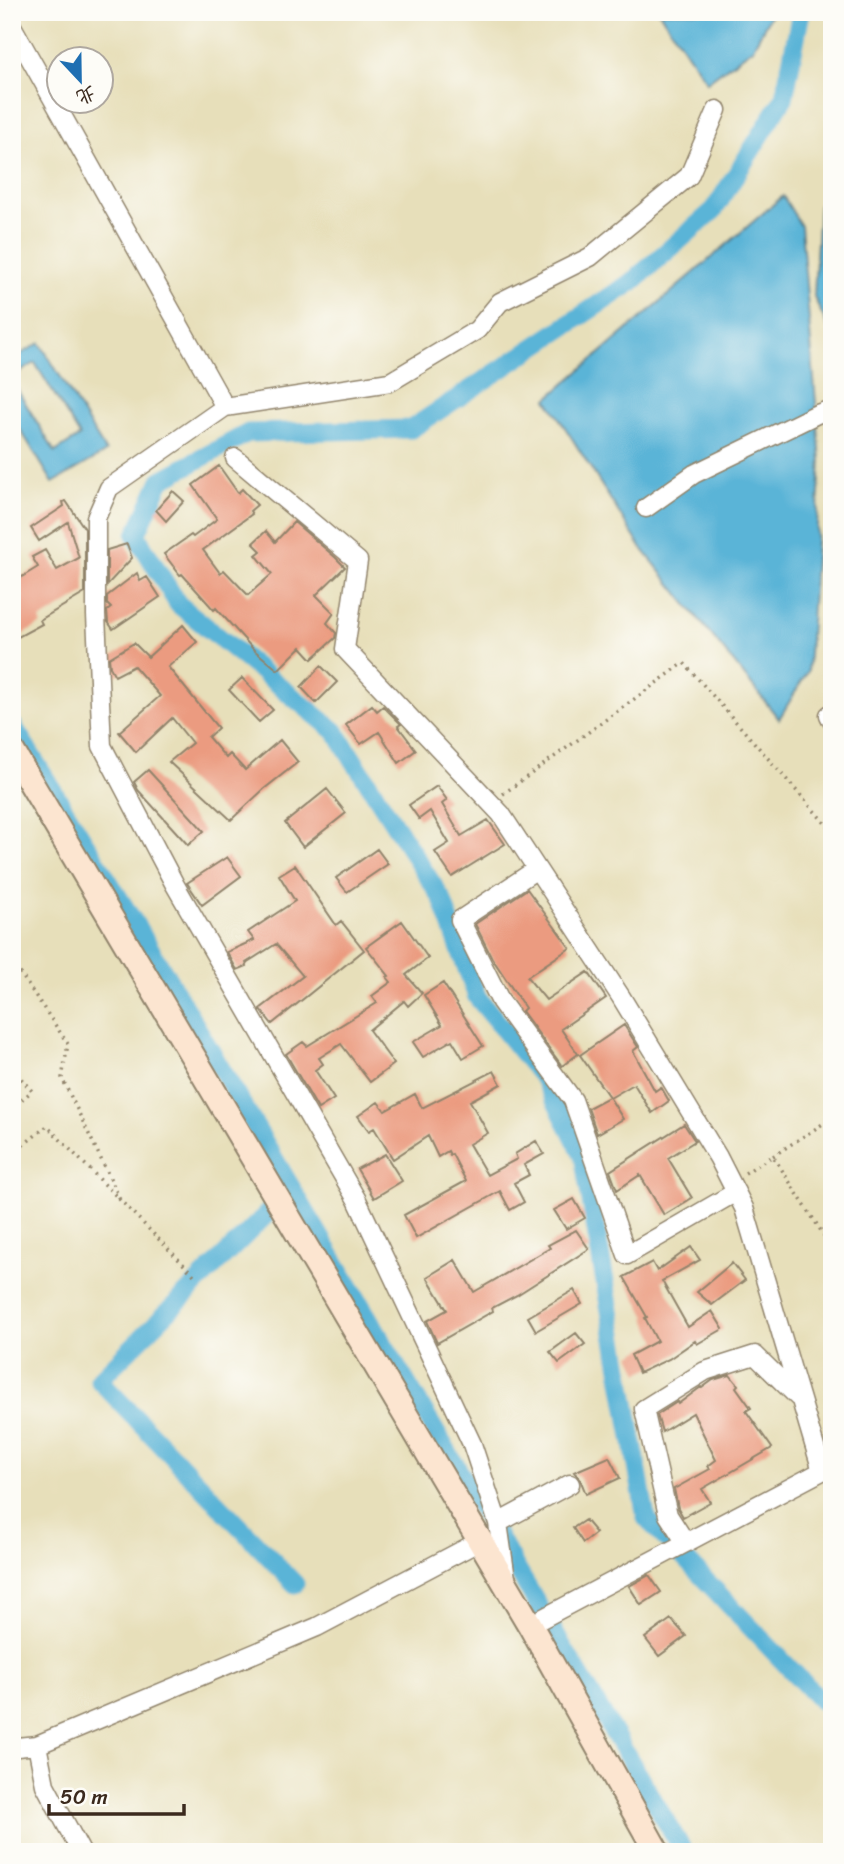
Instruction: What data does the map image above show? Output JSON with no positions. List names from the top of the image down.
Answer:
{
  "scale_bar": "50 m",
  "north": "bottom"
}
